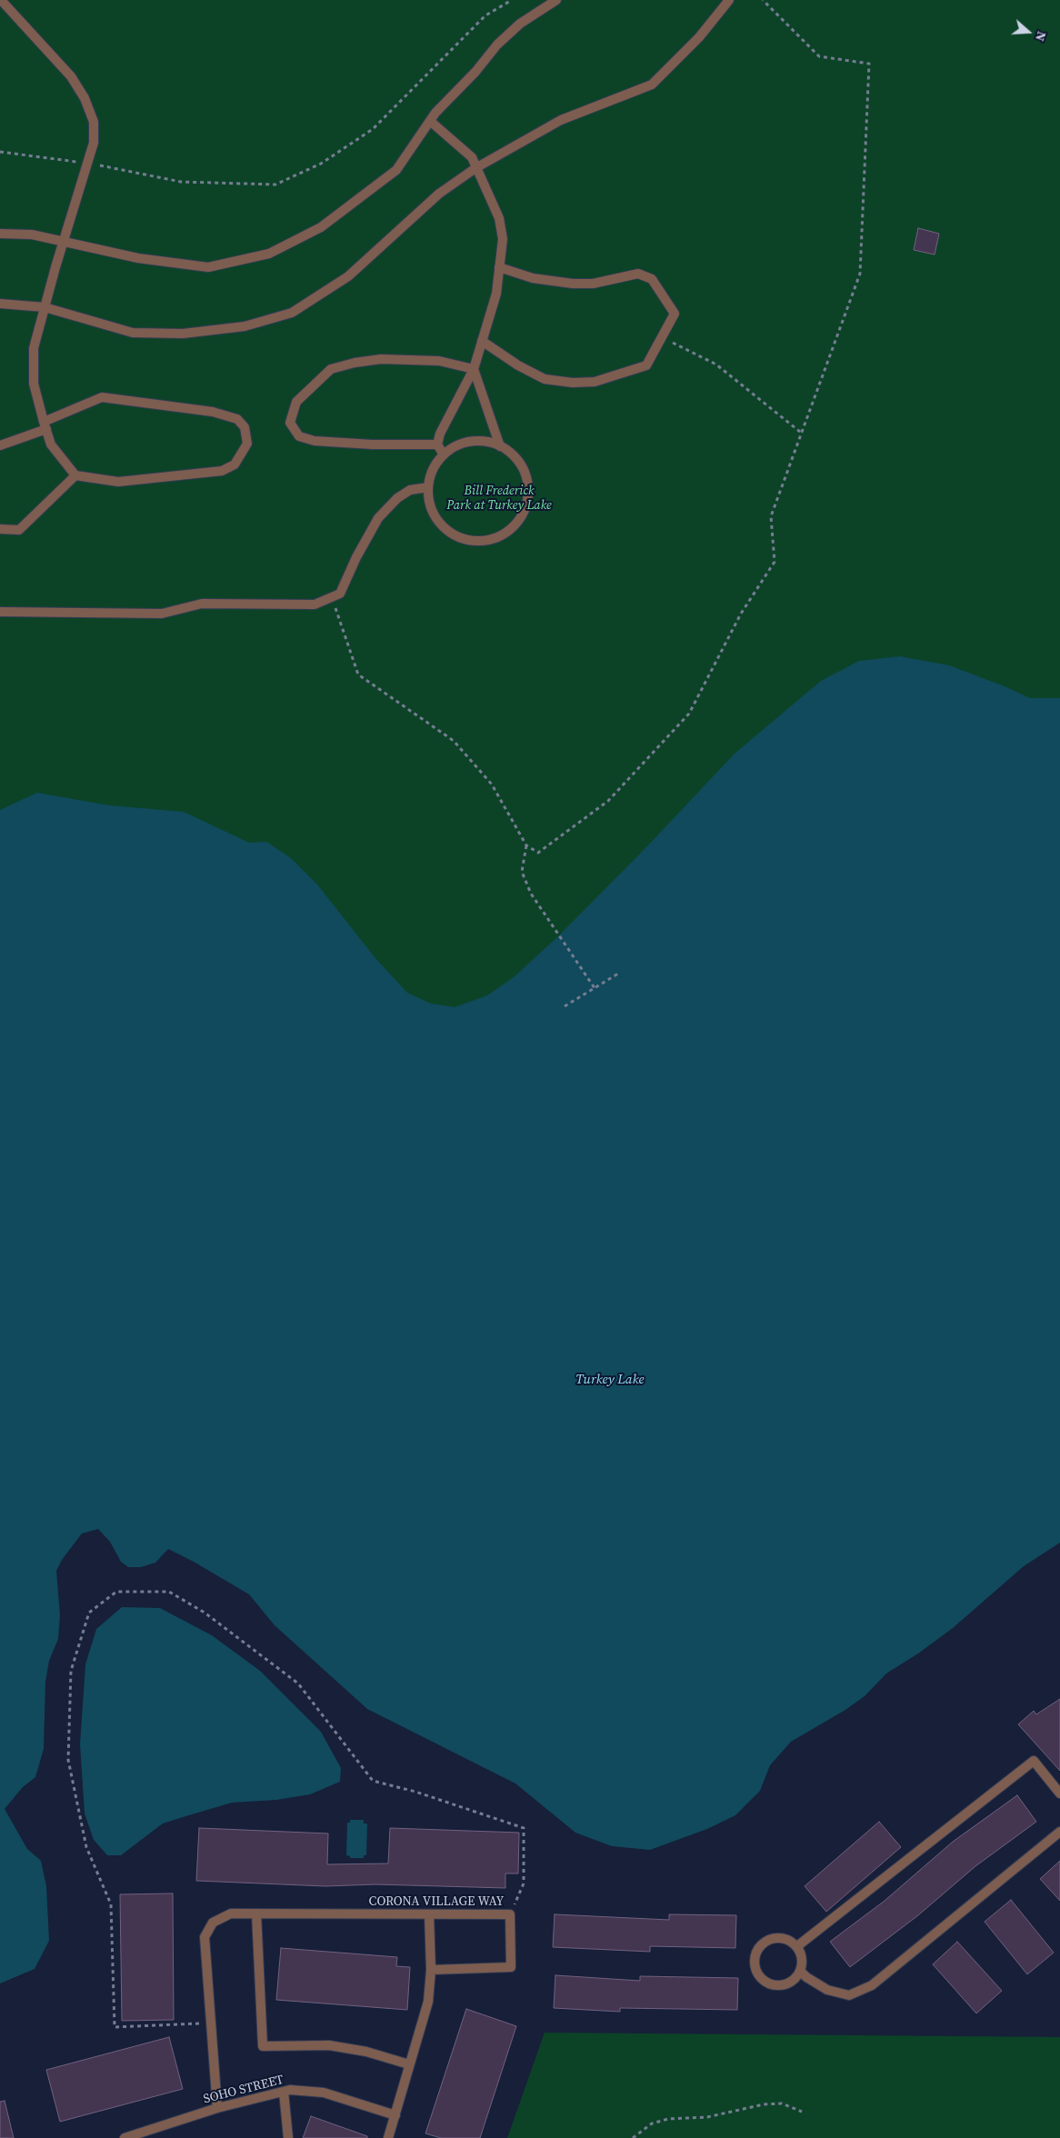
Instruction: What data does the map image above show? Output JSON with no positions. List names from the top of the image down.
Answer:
{
  "streets": {
    "lane": ["CORONA VILLAGE WAY", "SOHO STREET"]
  },
  "crossings": [
    ["CORONA VILLAGE WAY", "SOHO STREET"]
  ],
  "water": ["Turkey Lake"],
  "parks": ["Bill Frederick Park at Turkey Lake"],
  "north": "right"
}
